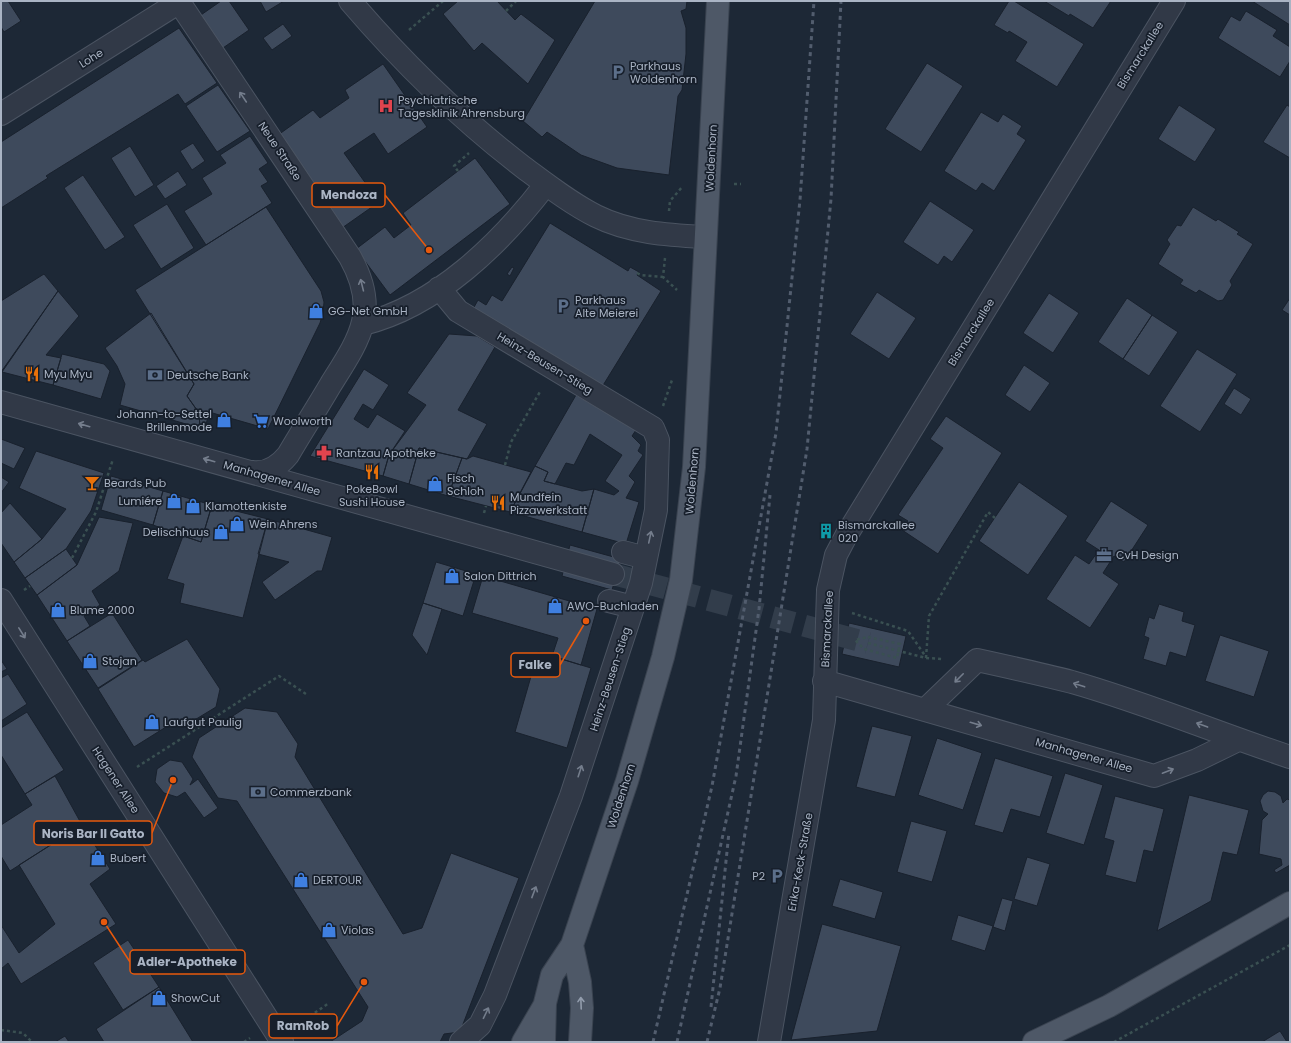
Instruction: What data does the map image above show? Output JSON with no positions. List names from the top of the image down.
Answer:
{
  "streets": {
    "main road": ["Woldenhorn"],
    "street": [
      "Bismarckallee",
      "Lohe",
      "Neue Straße",
      "Heinz-Beusen-Stieg",
      "Manhagener Allee",
      "Hagener Allee",
      "Erika-Keck-Straße"
    ]
  },
  "crossings": [
    ["Bismarckallee", "Manhagener Allee"],
    ["Bismarckallee", "Erika-Keck-Straße"],
    ["Lohe", "Neue Straße"],
    ["Neue Straße", "Manhagener Allee"],
    ["Manhagener Allee", "Erika-Keck-Straße"]
  ],
  "one_way": ["Heinz-Beusen-Stieg", "Hagener Allee"],
  "places": {
    "parking": ["Parkhaus Woldenhorn", "Parkhaus Alte Meierei", "P2"],
    "hospital": ["Psychiatrische Tagesklinik Ahrensburg"],
    "other": [
      "Mendoza",
      "Falke",
      "Noris Bar Il Gatto",
      "Adler-Apotheke",
      "RamRob"
    ],
    "shop": [
      "GG-Net GmbH",
      "Johann-to-Settel Brillenmode",
      "Fisch Schloh",
      "Lumiére",
      "Klamottenkiste",
      "Wein Ahrens",
      "Delischhuus",
      "Salon Dittrich",
      "AWO-Buchladen",
      "Blume 2000",
      "Stojan",
      "Laufgut Paulig",
      "Bubert",
      "DERTOUR",
      "Violas",
      "ShowCut"
    ],
    "restaurant": ["Myu Myu", "PokeBowl Sushi House", "Mundfein Pizzawerkstatt"],
    "bank": ["Deutsche Bank", "Commerzbank"],
    "supermarket": ["Woolworth"],
    "pharmacy": ["Rantzau Apotheke"],
    "bar": ["Beards Pub"],
    "building": ["Bismarckallee 020"],
    "office": ["CvH Design"]
  }
}
